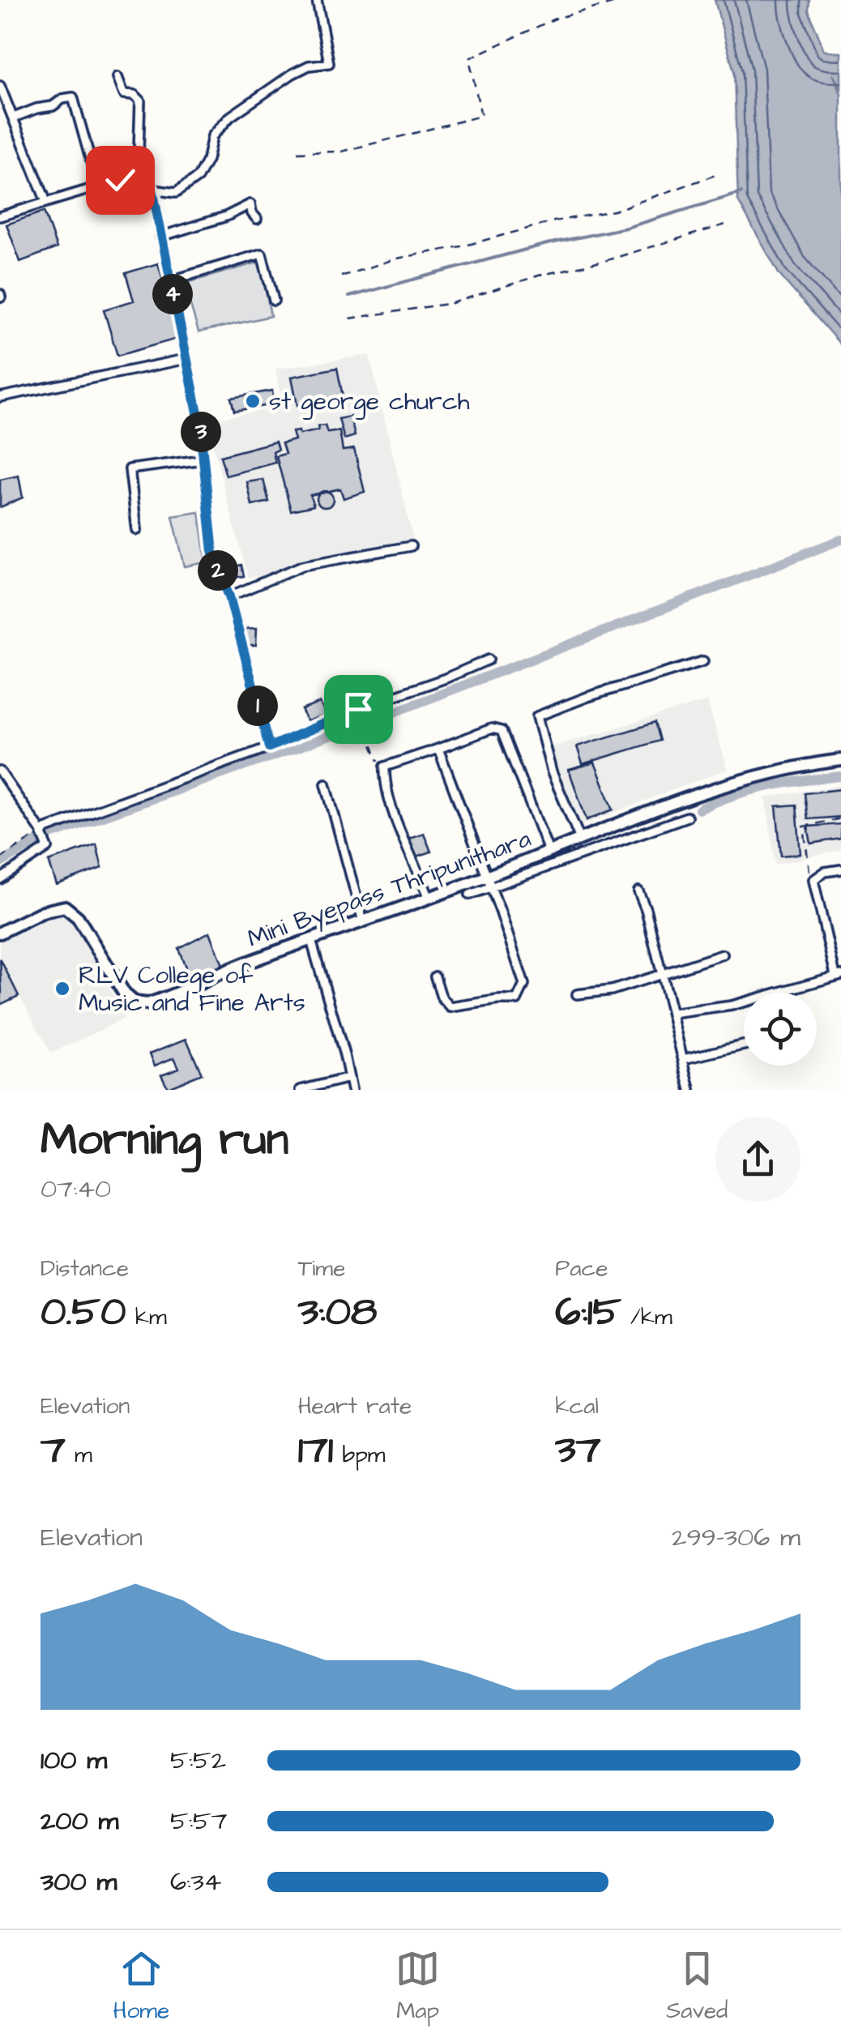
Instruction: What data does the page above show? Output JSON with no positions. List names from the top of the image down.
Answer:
{
  "streets": {
    "main road": ["Mini Byepass Thripunithara"]
  },
  "places": ["st george church", "RLV College of Music and Fine Arts"],
  "page": {
    "pins": [
      "4",
      "3",
      "2",
      "1"
    ],
    "heading": ["Morning run", "07:40"],
    "stats": [
      ["Distance", "0.50 km"],
      ["Time", "3:08"],
      ["Pace", "6:15 /km"],
      ["Elevation", "7 m"],
      ["Heart rate", "171 bpm"],
      ["kcal", "37"]
    ],
    "chart": ["Elevation", "299–306 m"],
    "list": [
      {
        "name": "100 m",
        "note": "5:52"
      },
      {
        "name": "200 m",
        "note": "5:57"
      },
      {
        "name": "300 m",
        "note": "6:34"
      }
    ],
    "tabs": ["Home", "Map", "Saved"]
  }
}
